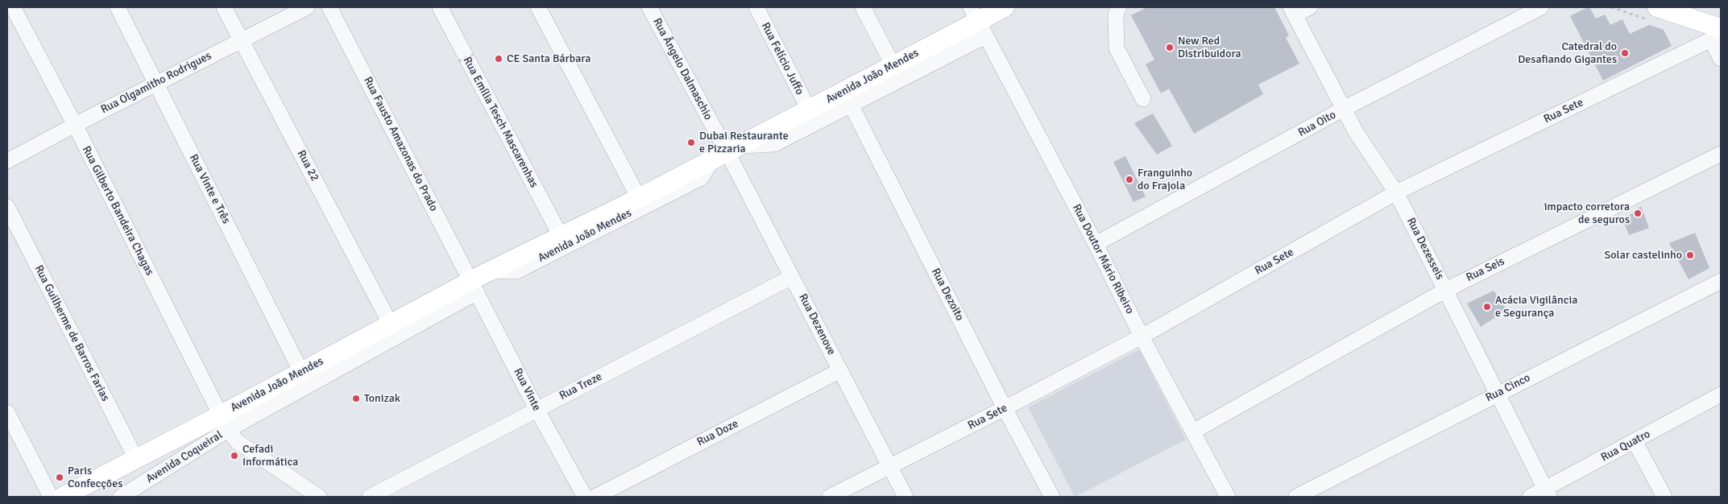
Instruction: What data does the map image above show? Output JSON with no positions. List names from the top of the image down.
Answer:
{
  "streets": {
    "main road": ["Avenida João Mendes"],
    "street": [
      "Rua Felício Juffo",
      "Rua Ângelo Dalmaschio",
      "Rua Olgamitho Rodrigues",
      "Rua Sete",
      "Rua Emília Tesch Mascarenhas",
      "Rua Oito",
      "Rua Fausto Amazonas do Prado",
      "Rua 22",
      "Rua Vinte e Três",
      "Rua Gilberto Bandeira Chagas",
      "Rua Dezesseis",
      "Rua Doutor Mário Ribeiro",
      "Rua Seis",
      "Rua Dezoito",
      "Rua Dezenove",
      "Rua Guilherme de Barros Farias",
      "Rua Treze",
      "Rua Cinco",
      "Rua Vinte",
      "Rua Doze",
      "Rua Quatro",
      "Avenida Coqueiral"
    ]
  },
  "crossings": [
    ["Rua Felício Juffo", "Avenida João Mendes"],
    ["Rua Ângelo Dalmaschio", "Avenida João Mendes"],
    ["Rua Ângelo Dalmaschio", "Rua Dezenove"],
    ["Avenida João Mendes", "Rua Emília Tesch Mascarenhas"],
    ["Avenida João Mendes", "Rua Fausto Amazonas do Prado"],
    ["Avenida João Mendes", "Rua 22"],
    ["Avenida João Mendes", "Rua Vinte e Três"],
    ["Avenida João Mendes", "Rua Gilberto Bandeira Chagas"],
    ["Avenida João Mendes", "Rua Doutor Mário Ribeiro"],
    ["Avenida João Mendes", "Rua Dezoito"],
    ["Avenida João Mendes", "Rua Dezenove"],
    ["Avenida João Mendes", "Rua Guilherme de Barros Farias"],
    ["Avenida João Mendes", "Rua Vinte"],
    ["Avenida João Mendes", "Avenida Coqueiral"],
    ["Rua Olgamitho Rodrigues", "Rua 22"],
    ["Rua Olgamitho Rodrigues", "Rua Vinte e Três"],
    ["Rua Olgamitho Rodrigues", "Rua Gilberto Bandeira Chagas"],
    ["Rua Sete", "Rua Dezesseis"],
    ["Rua Sete", "Rua Doutor Mário Ribeiro"],
    ["Rua Sete", "Rua Dezoito"],
    ["Rua Sete", "Rua Dezenove"],
    ["Rua Oito", "Rua Dezesseis"],
    ["Rua Oito", "Rua Doutor Mário Ribeiro"],
    ["Rua Fausto Amazonas do Prado", "Rua Vinte"],
    ["Rua Gilberto Bandeira Chagas", "Avenida Coqueiral"],
    ["Rua Dezesseis", "Rua Seis"],
    ["Rua Dezesseis", "Rua Cinco"],
    ["Rua Dezesseis", "Rua Quatro"],
    ["Rua Doutor Mário Ribeiro", "Rua Seis"],
    ["Rua Dezenove", "Rua Treze"],
    ["Rua Dezenove", "Rua Doze"],
    ["Rua Treze", "Rua Vinte"]
  ],
  "places": [
    "New Red Distribuidora",
    "Catedral do Desafiando Gigantes",
    "CE Santa Bárbara",
    "Dubai Restaurante e Pizzaria",
    "Franguinho do Frajola",
    "impacto corretora de seguros",
    "Solar castelinho",
    "Acácia Vigilância e Segurança",
    "Tonizak",
    "Cefadi Informática",
    "Paris Confecções"
  ]
}
